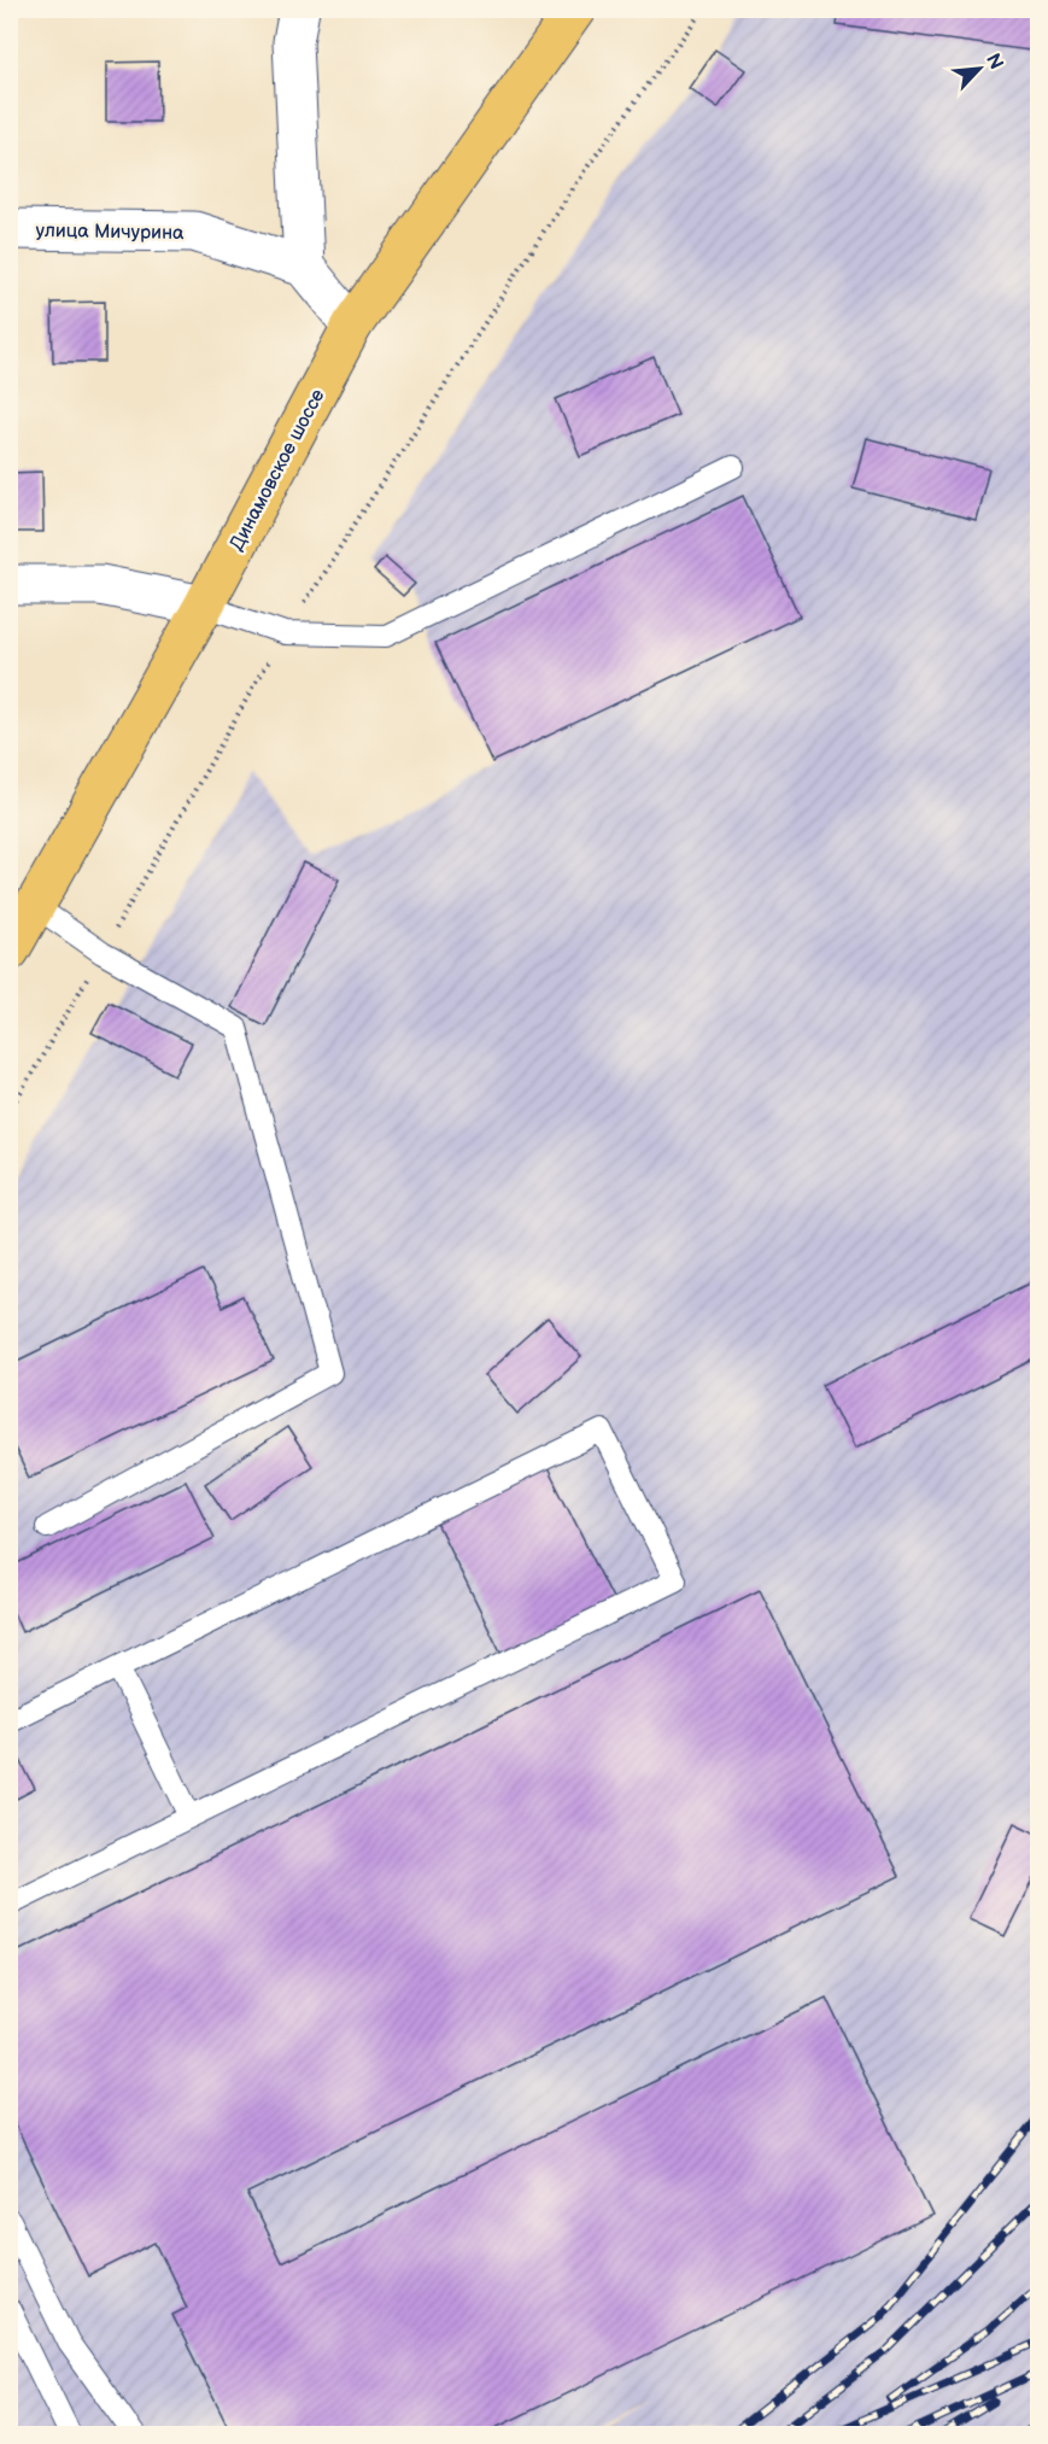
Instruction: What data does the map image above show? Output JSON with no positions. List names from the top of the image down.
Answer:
{
  "streets": {
    "main road": ["Динамовское шоссе"],
    "street": ["улица Мичурина"]
  },
  "north": "top right"
}
